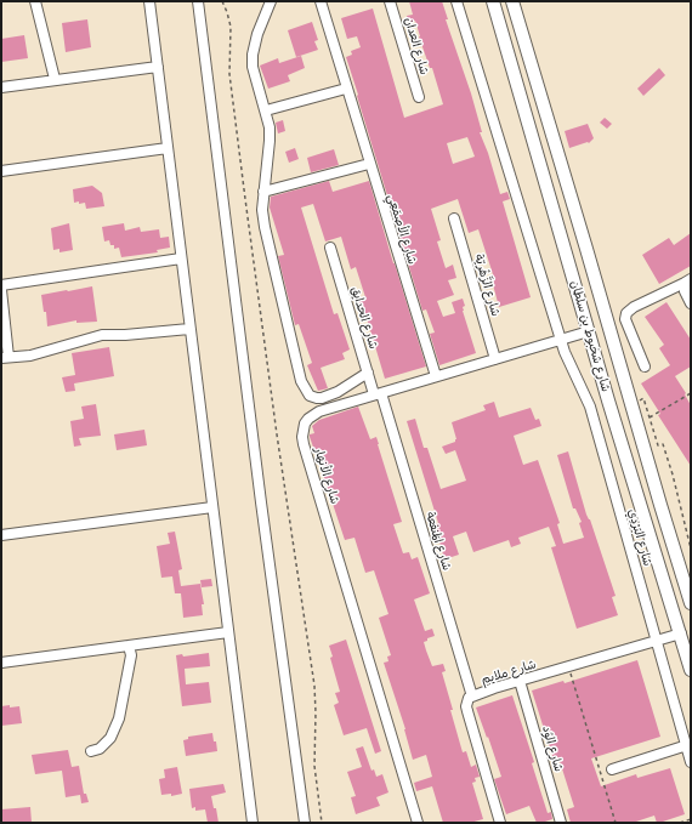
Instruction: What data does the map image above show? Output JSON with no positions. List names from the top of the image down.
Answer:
{
  "streets": {
    "main road": ["شارع شخبوط بن سلطان"],
    "street": [
      "شارع العدان",
      "شارع الأصمَعِي",
      "شارع الزَّهْريّة",
      "شارع الحدايق",
      "شارع الأنهار",
      "شارع البَرْدِي",
      "شارع المَنفعة",
      "شارع ملايم",
      "شارع الوُد"
    ]
  },
  "crossings": [
    ["شارع الأصمَعِي", "شارع الأنهار"],
    ["شارع الزَّهْريّة", "شارع الأنهار"],
    ["شارع الحدايق", "شارع الأنهار"],
    ["شارع الحدايق", "شارع المَنفعة"],
    ["شارع شخبوط بن سلطان", "شارع الأنهار"],
    ["شارع شخبوط بن سلطان", "شارع ملايم"],
    ["شارع الأنهار", "شارع البَرْدِي"],
    ["شارع الأنهار", "شارع المَنفعة"],
    ["شارع البَرْدِي", "شارع ملايم"],
    ["شارع المَنفعة", "شارع ملايم"],
    ["شارع ملايم", "شارع الوُد"]
  ]
}
